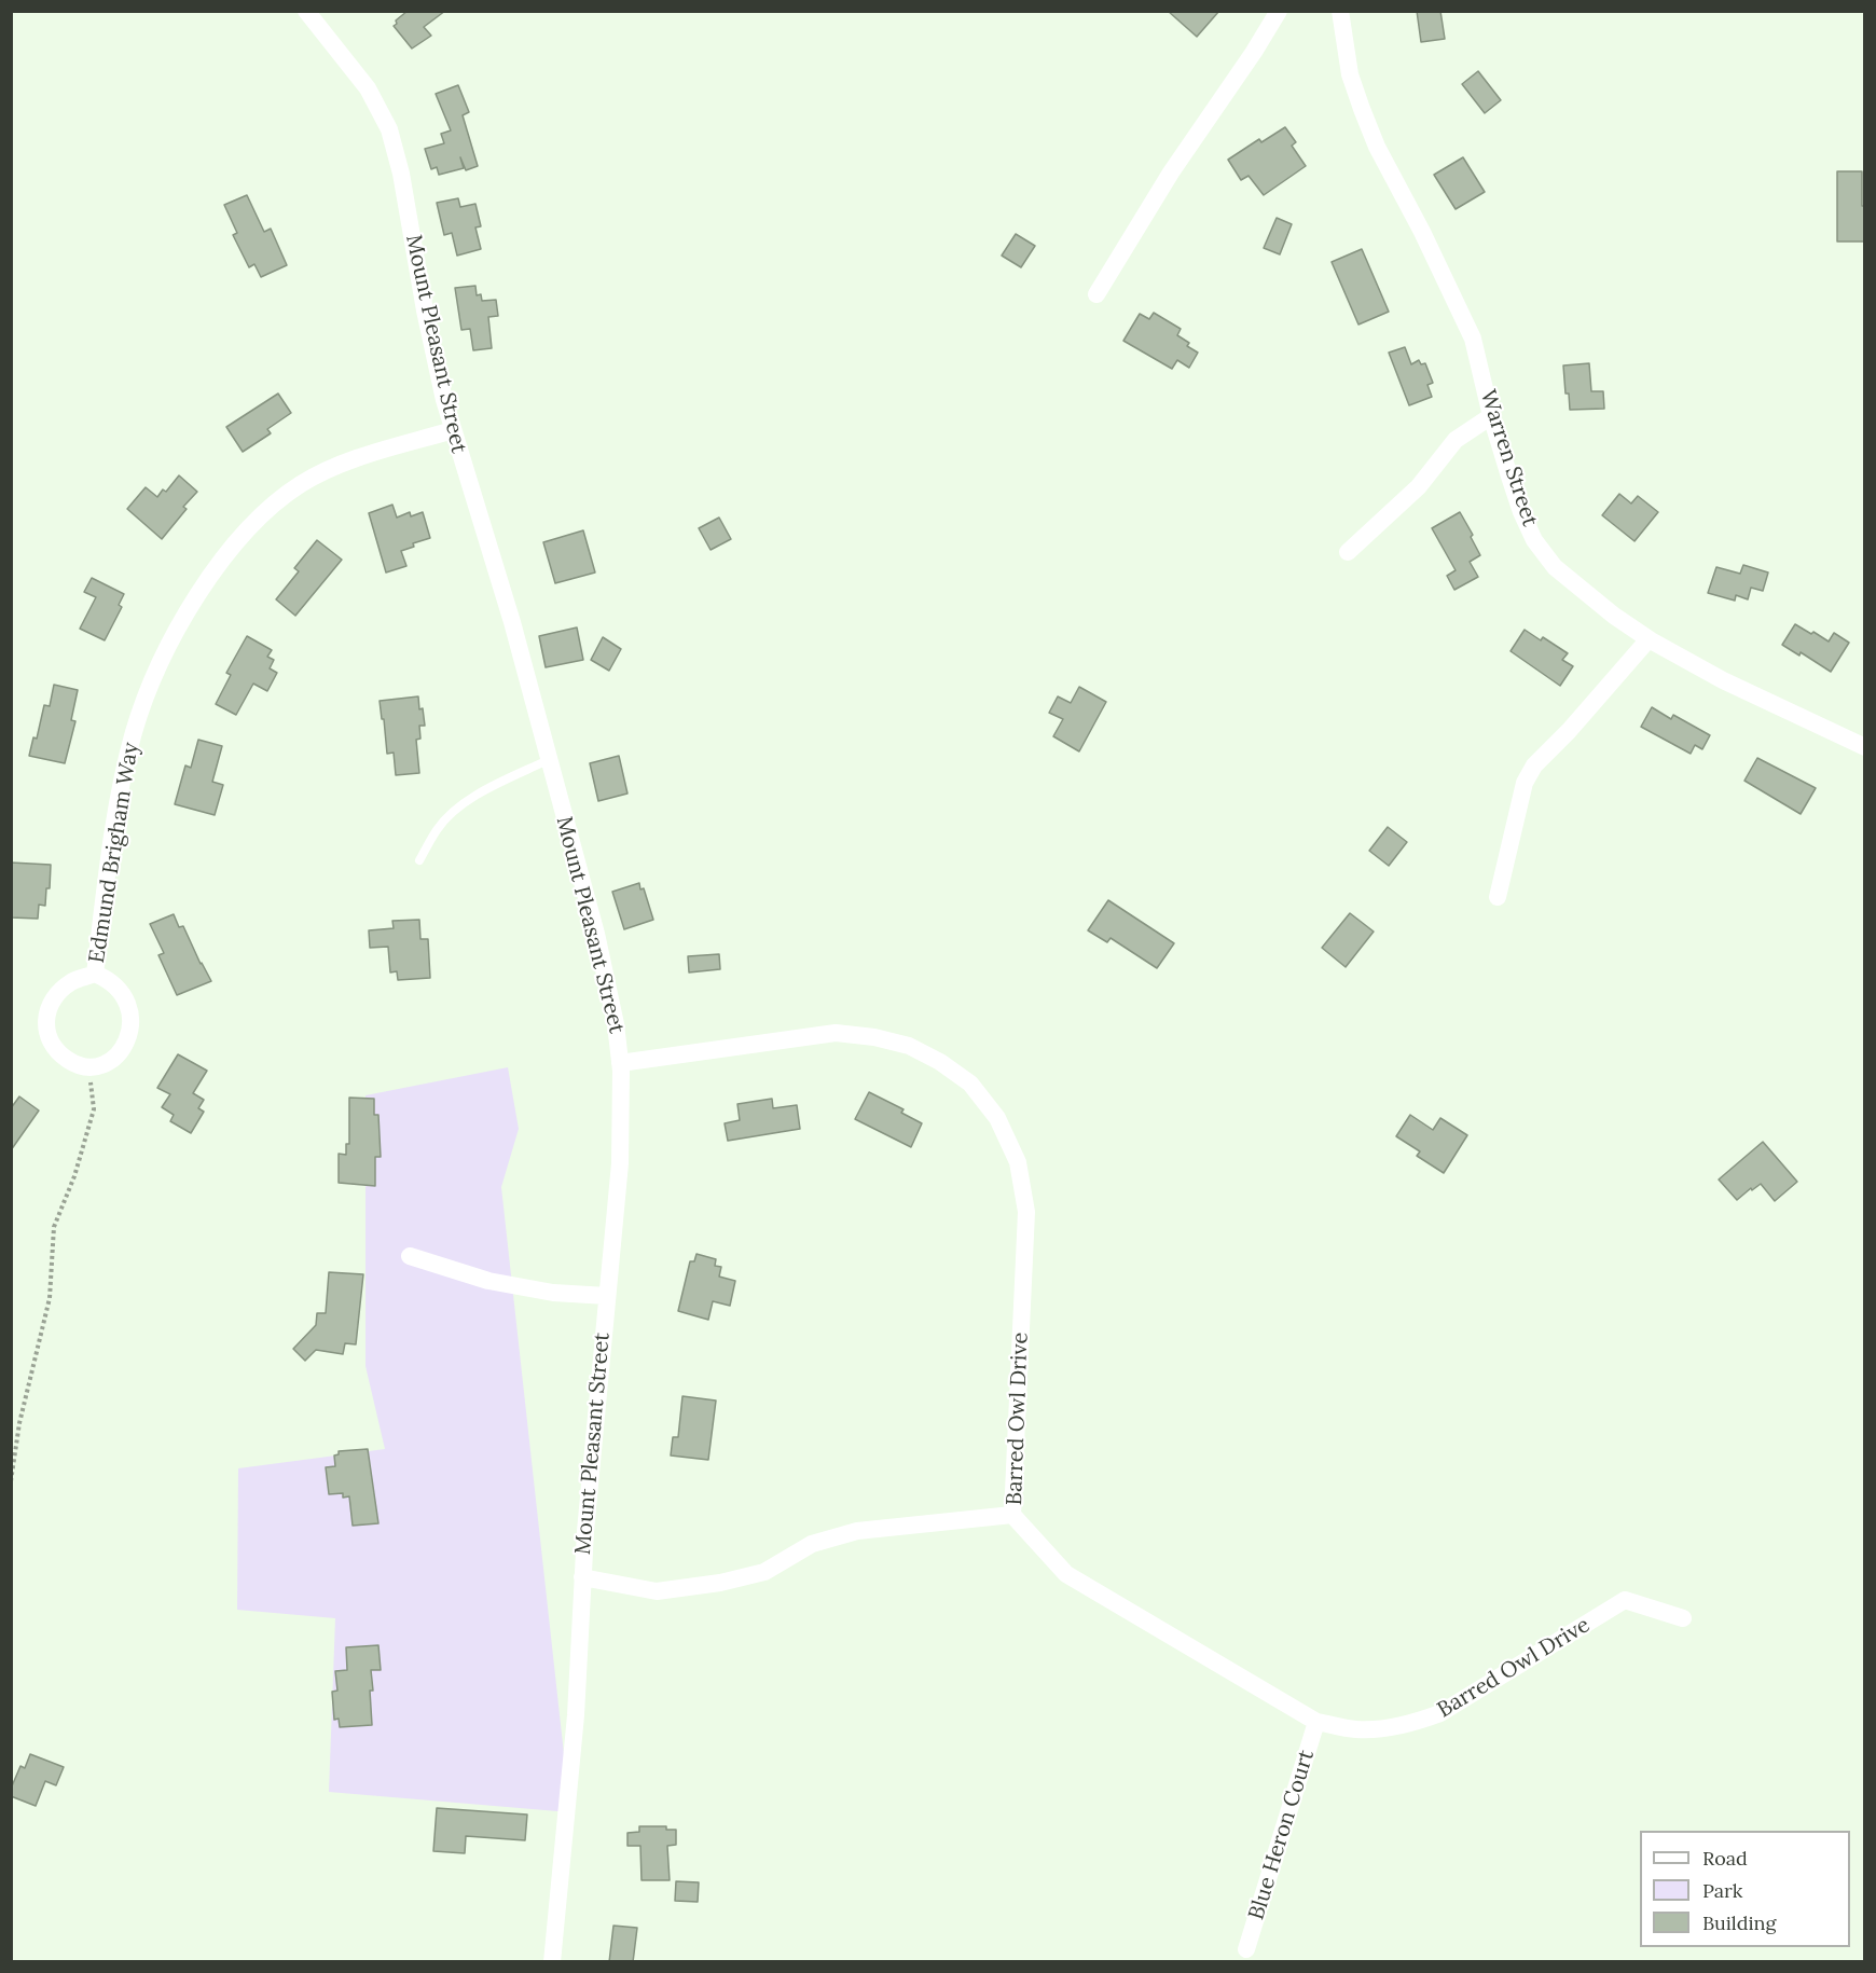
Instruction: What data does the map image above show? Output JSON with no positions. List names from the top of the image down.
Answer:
{
  "streets": {
    "street": [
      "Mount Pleasant Street",
      "Warren Street",
      "Edmund Brigham Way",
      "Barred Owl Drive",
      "Blue Heron Court"
    ]
  },
  "crossings": [
    ["Mount Pleasant Street", "Edmund Brigham Way"],
    ["Mount Pleasant Street", "Barred Owl Drive"],
    ["Barred Owl Drive", "Blue Heron Court"]
  ],
  "legend": ["Road", "Park", "Building"]
}
